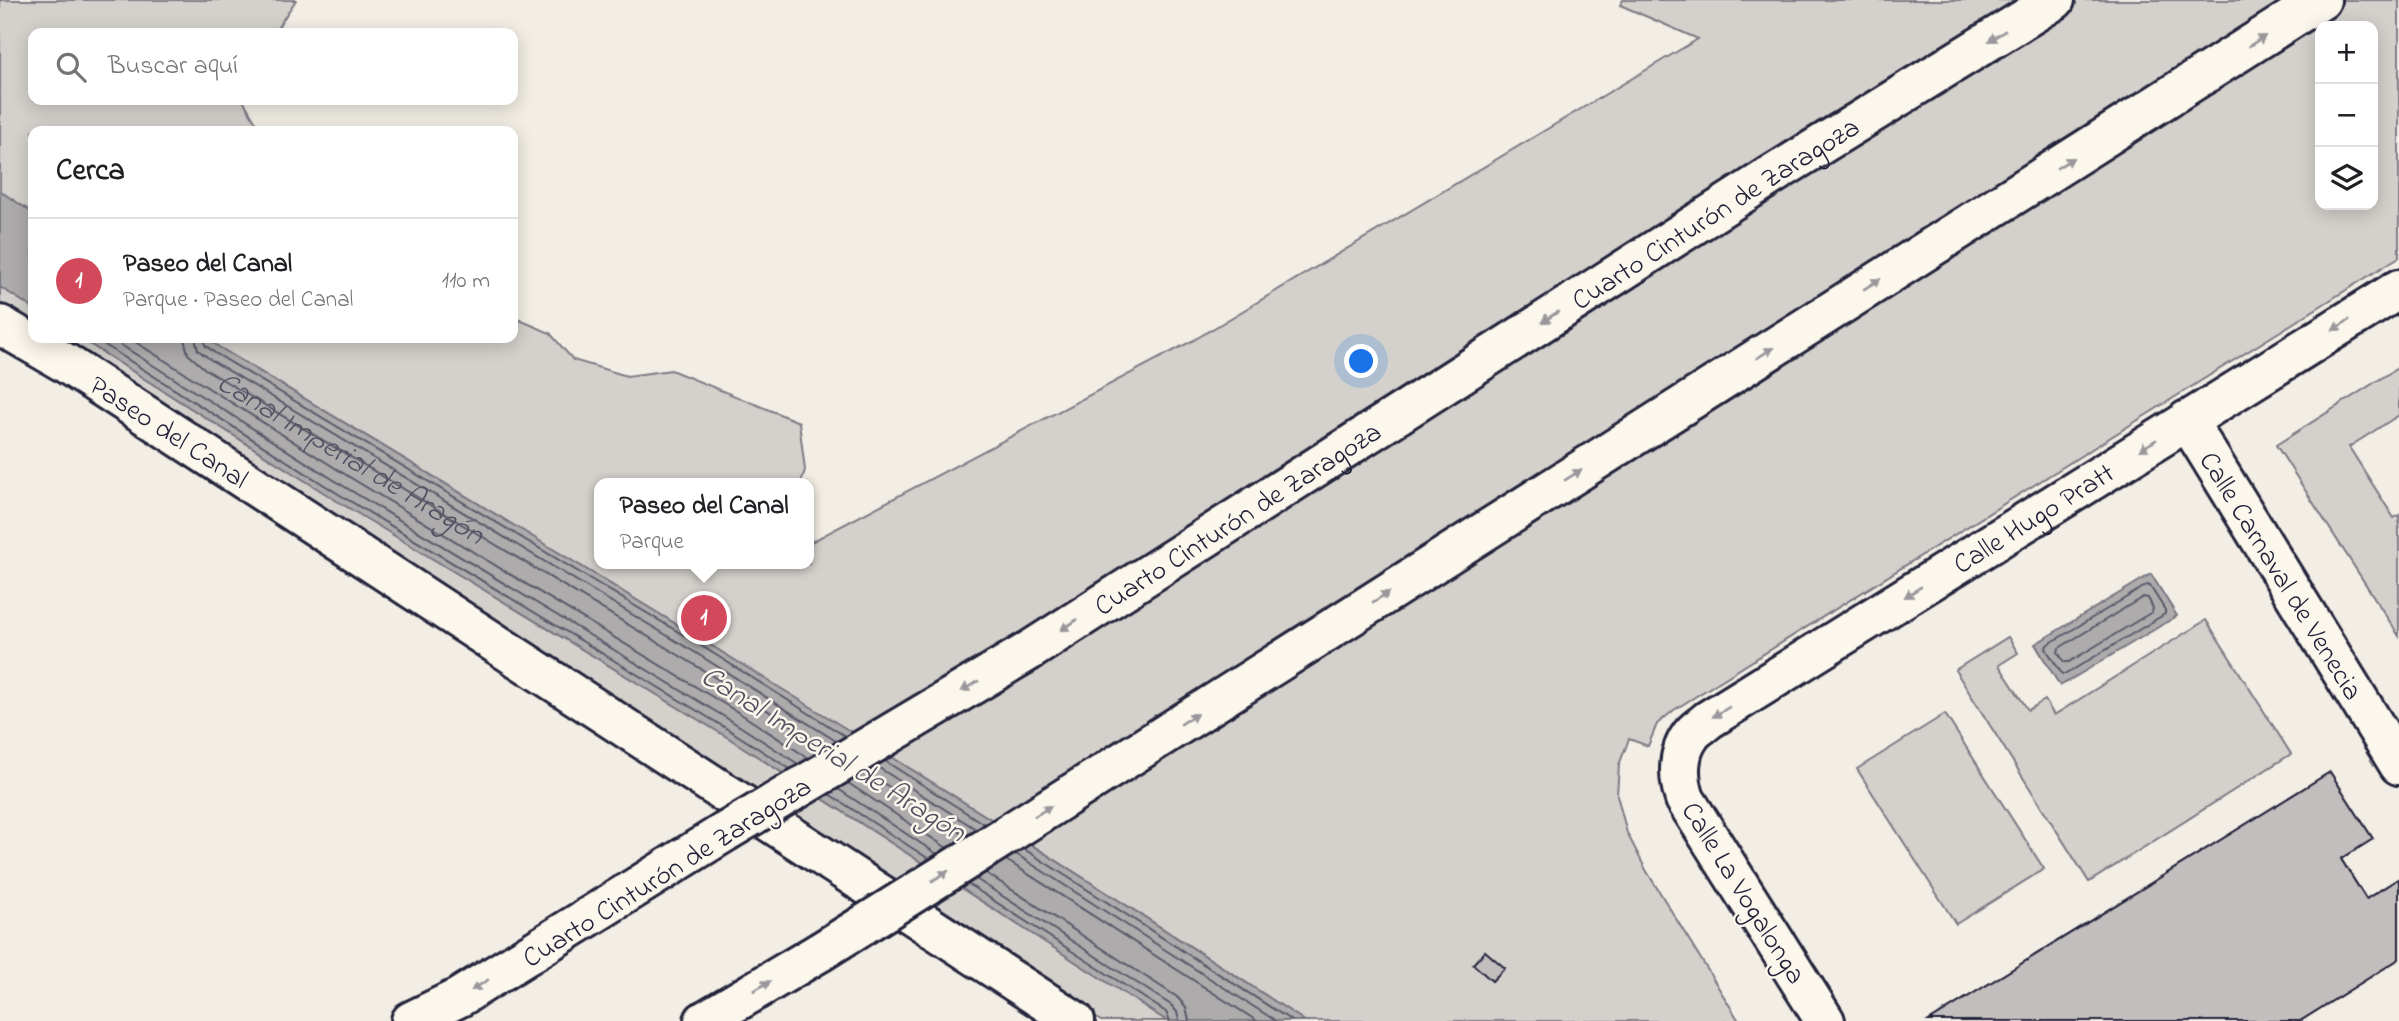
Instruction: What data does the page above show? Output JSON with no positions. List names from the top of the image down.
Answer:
{
  "streets": {
    "main road": [
      "Cuarto Cinturón de Zaragoza",
      "Paseo del Canal",
      "Calle Hugo Pratt",
      "Calle Carnaval de Venecia",
      "Calle La Vogalonga"
    ]
  },
  "crossings": [
    ["Calle Hugo Pratt", "Calle Carnaval de Venecia"],
    ["Calle Hugo Pratt", "Calle La Vogalonga"]
  ],
  "water": ["Canal Imperial de Aragón"],
  "page": {
    "map_buttons": ["+", "−"],
    "search": "Buscar aquí",
    "heading": "Cerca",
    "list": [
      {
        "mark": "1",
        "name": "Paseo del Canal",
        "note": "Parque · Paseo del Canal",
        "value": "110 m"
      }
    ],
    "popup": ["Paseo del Canal", "Parque"],
    "pins": "1"
  }
}
